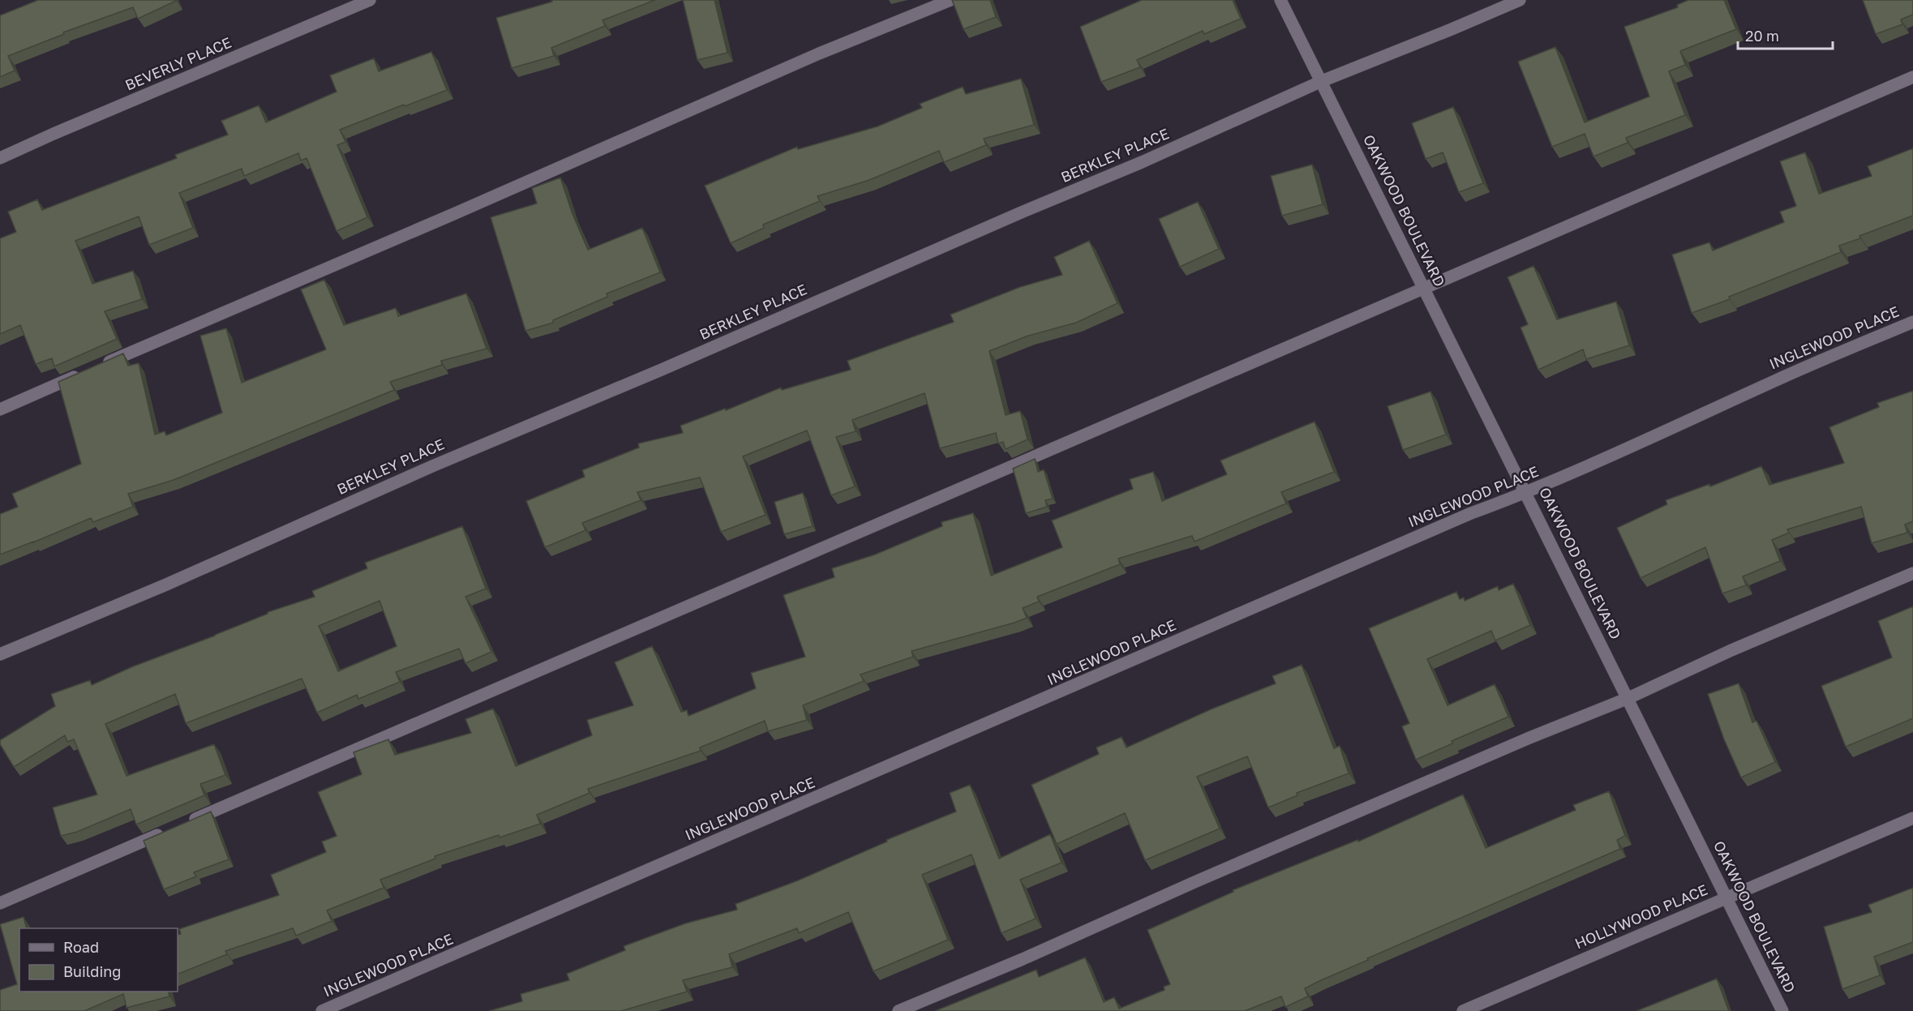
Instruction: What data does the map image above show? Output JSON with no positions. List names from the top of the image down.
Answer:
{
  "streets": {
    "street": [
      "BEVERLY PLACE",
      "BERKLEY PLACE",
      "OAKWOOD BOULEVARD",
      "INGLEWOOD PLACE",
      "HOLLYWOOD PLACE"
    ]
  },
  "crossings": [
    ["BERKLEY PLACE", "OAKWOOD BOULEVARD"],
    ["OAKWOOD BOULEVARD", "INGLEWOOD PLACE"],
    ["OAKWOOD BOULEVARD", "HOLLYWOOD PLACE"]
  ],
  "legend": ["Road", "Building"],
  "scale_bar": "20 m"
}
